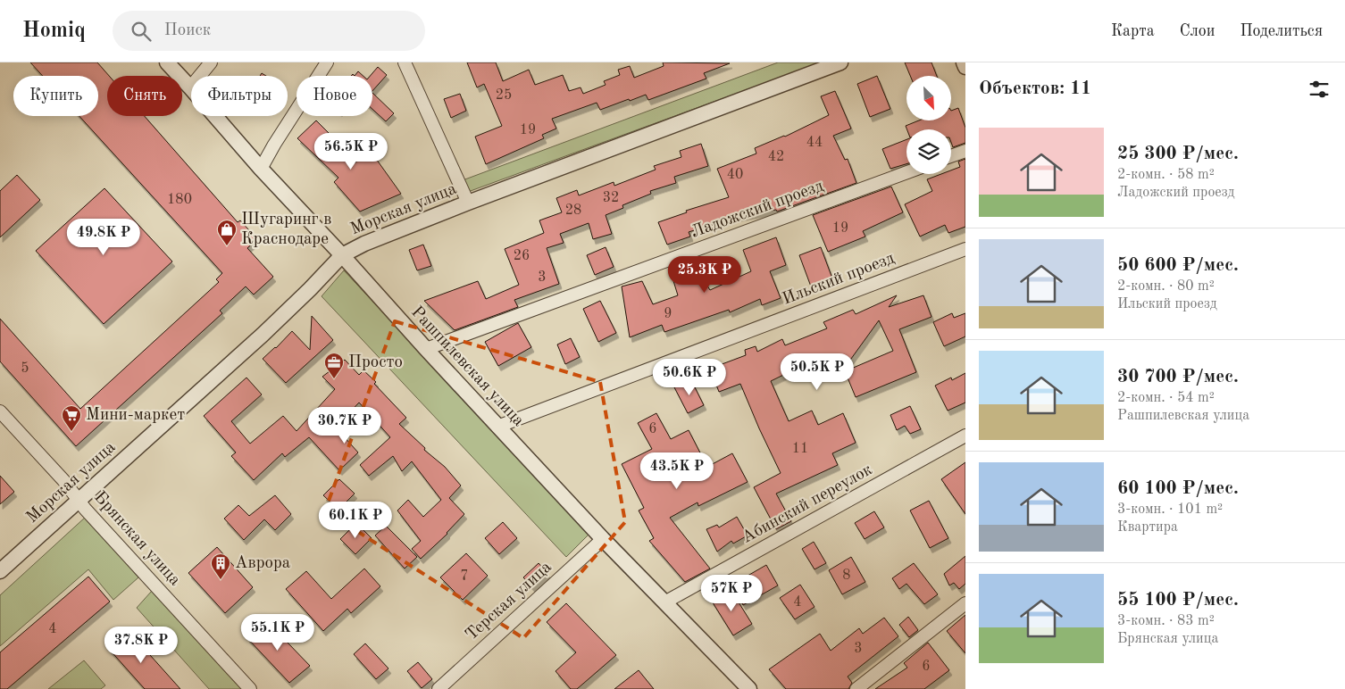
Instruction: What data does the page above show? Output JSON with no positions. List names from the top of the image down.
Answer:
{
  "streets": {
    "street": [
      "Морская улица",
      "Ладожский проезд",
      "Ильский проезд",
      "Рашпилевская улица",
      "Абинский переулок",
      "Брянская улица",
      "Терская улица"
    ]
  },
  "crossings": [
    ["Морская улица", "Рашпилевская улица"],
    ["Морская улица", "Брянская улица"],
    ["Ладожский проезд", "Рашпилевская улица"],
    ["Ильский проезд", "Рашпилевская улица"],
    ["Рашпилевская улица", "Абинский переулок"],
    ["Рашпилевская улица", "Терская улица"]
  ],
  "places": {
    "shop": ["Шугаринг в Краснодаре"],
    "office": ["Просто"],
    "supermarket": ["Мини-маркет"],
    "building": ["Аврора"]
  },
  "house_numbers": [
    "25",
    "19",
    "44",
    "42",
    "40",
    "32",
    "180",
    "28",
    "19",
    "26",
    "3",
    "9",
    "5",
    "6",
    "11",
    "8",
    "7",
    "4",
    "4",
    "3",
    "6"
  ],
  "north": "bottom right",
  "page": {
    "header": "Homiq",
    "search": "Поиск",
    "nav": ["Карта", "Слои", "Поделиться"],
    "heading": "Объектов: 11",
    "chip": [
      "Купить",
      "Снять",
      "Фильтры",
      "Новое"
    ],
    "list": [
      {
        "name": "25 300 ₽/мес.",
        "note": "2-комн. · 58 m² · Ладожский проезд"
      },
      {
        "name": "50 600 ₽/мес.",
        "note": "2-комн. · 80 m² · Ильский проезд"
      },
      {
        "name": "30 700 ₽/мес.",
        "note": "2-комн. · 54 m² · Рашпилевская улица"
      },
      {
        "name": "60 100 ₽/мес.",
        "note": "3-комн. · 101 m² · Квартира"
      },
      {
        "name": "55 100 ₽/мес.",
        "note": "3-комн. · 83 m² · Брянская улица"
      }
    ],
    "price": [
      "56.5K ₽",
      "49.8K ₽",
      "25.3K ₽",
      "50.5K ₽",
      "50.6K ₽",
      "30.7K ₽",
      "43.5K ₽",
      "60.1K ₽",
      "57K ₽",
      "55.1K ₽",
      "37.8K ₽"
    ]
  }
}
